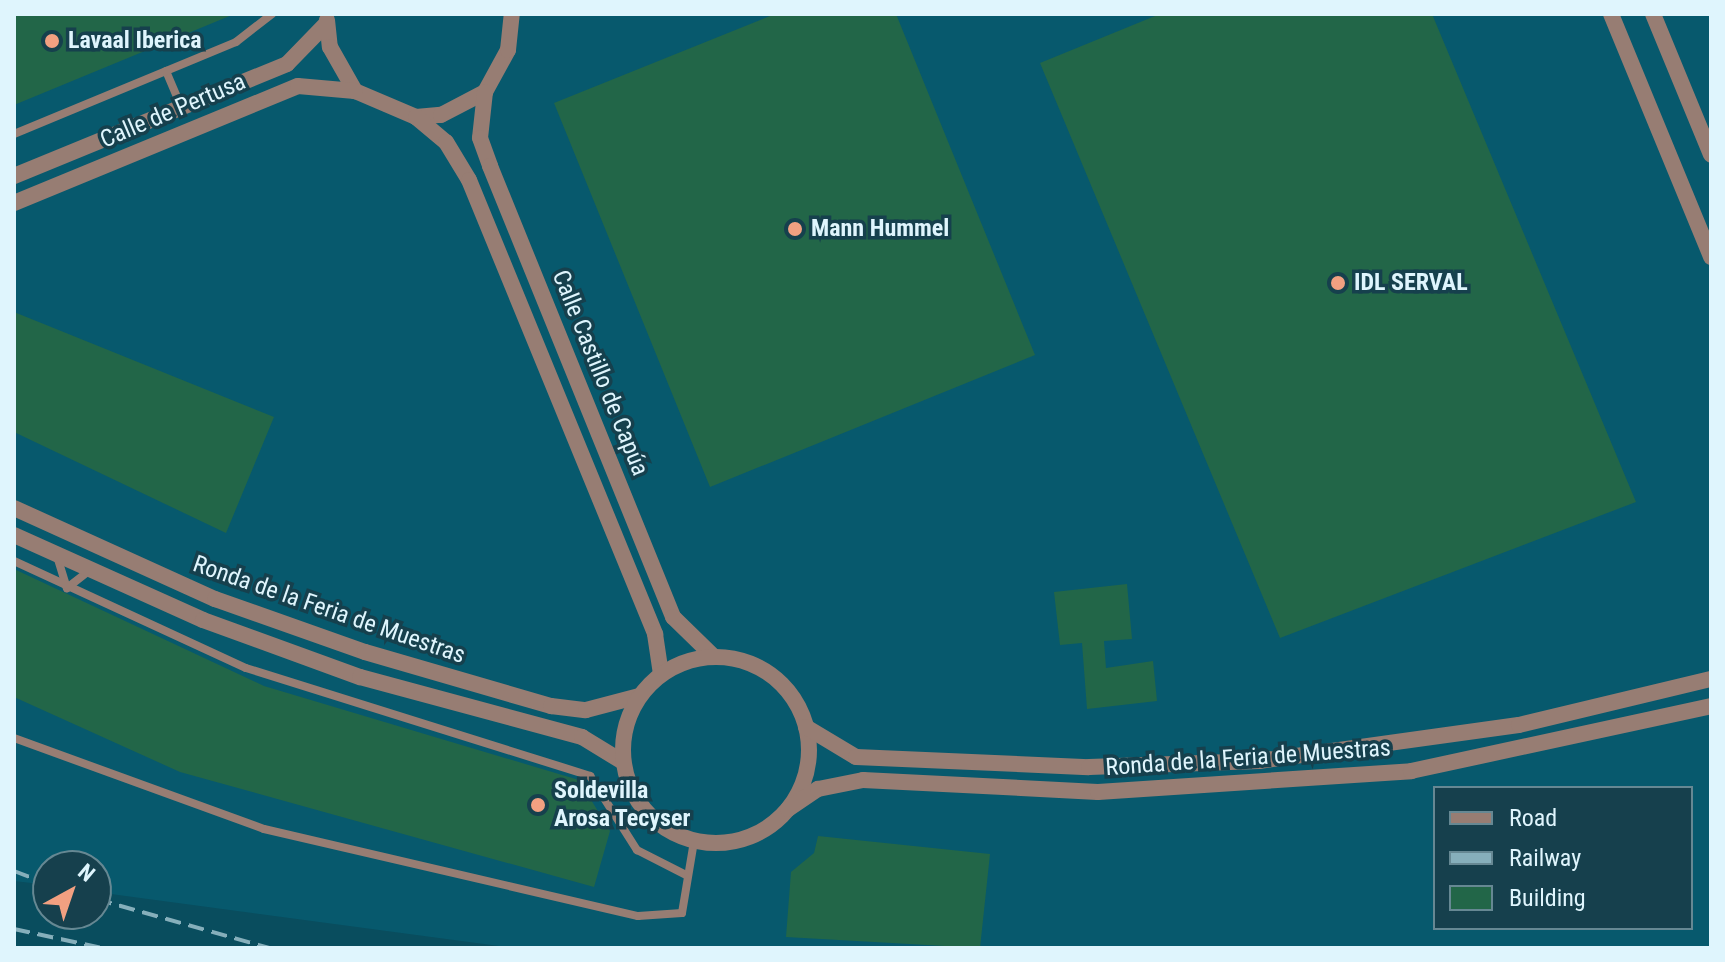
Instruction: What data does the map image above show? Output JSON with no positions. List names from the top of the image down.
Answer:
{
  "streets": {
    "street": ["Calle de Pertusa", "Calle Castillo de Capúa", "Ronda de la Feria de Muestras"]
  },
  "crossings": [
    ["Calle de Pertusa", "Calle Castillo de Capúa"],
    ["Calle Castillo de Capúa", "Ronda de la Feria de Muestras"]
  ],
  "places": [
    "Lavaal Iberica",
    "Mann Hummel",
    "IDL SERVAL",
    "Soldevilla Arosa Tecyser"
  ],
  "legend": ["Road", "Railway", "Building"],
  "north": "top right"
}
